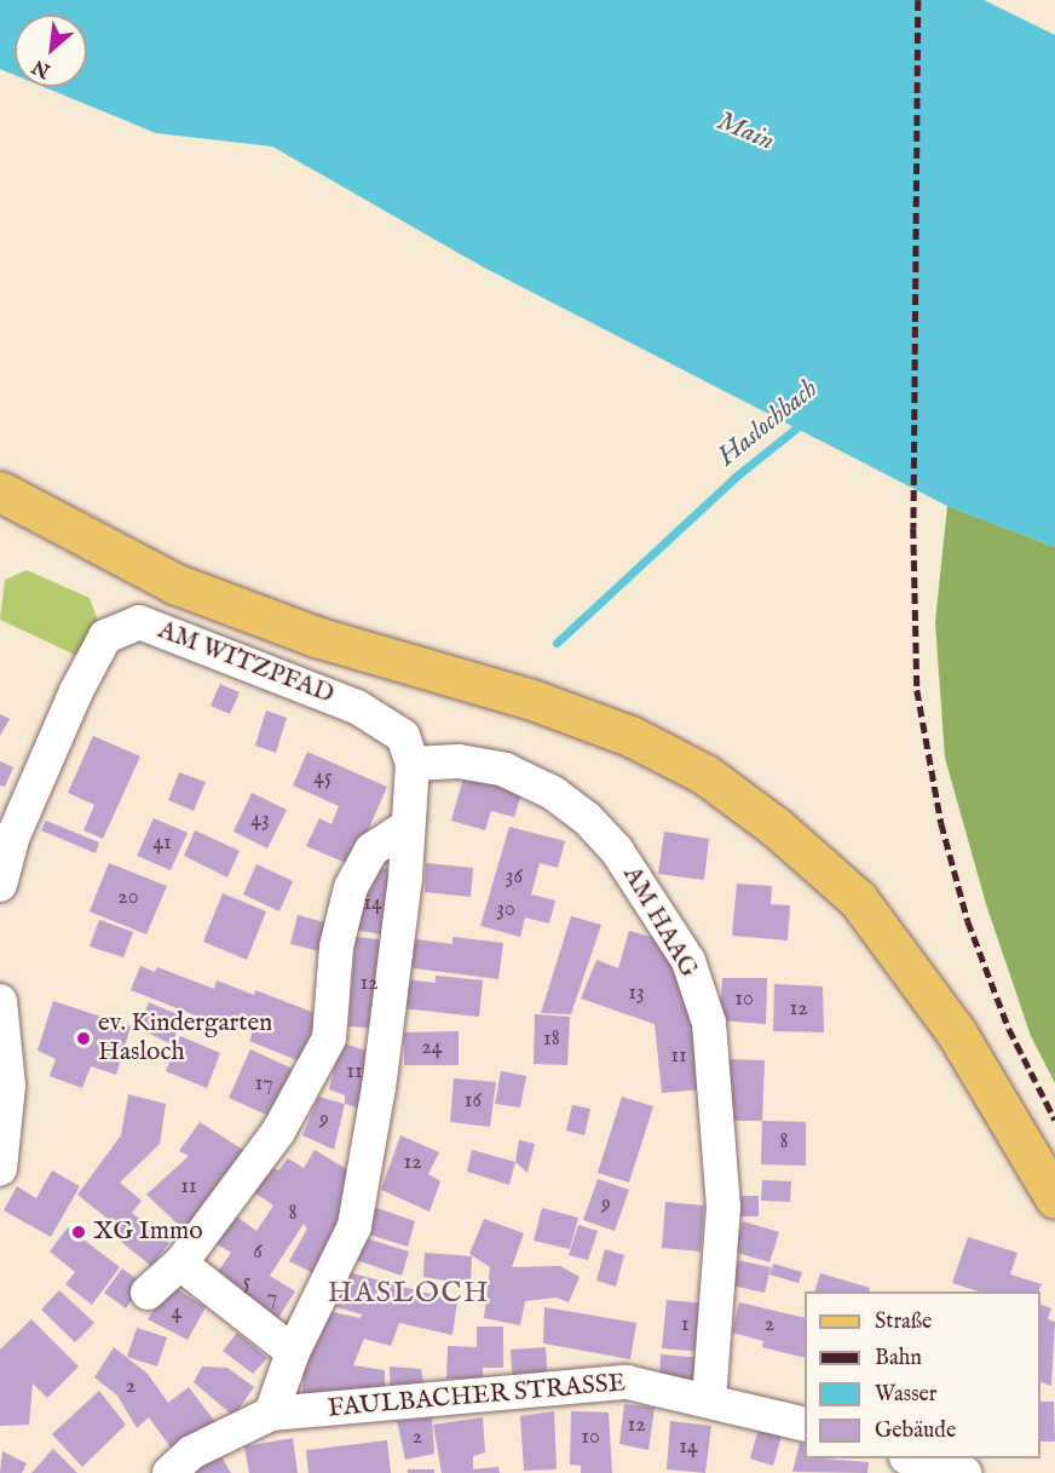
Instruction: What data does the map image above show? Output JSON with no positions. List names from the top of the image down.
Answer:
{
  "streets": {
    "street": ["AM WITZPFAD", "AM HAAG", "FAULBACHER STRASSE"]
  },
  "crossings": [
    ["AM WITZPFAD", "AM HAAG"],
    ["AM HAAG", "FAULBACHER STRASSE"]
  ],
  "districts": ["HASLOCH"],
  "water": ["Main", "Haslochbach"],
  "places": ["ev. Kindergarten Hasloch", "XG Immo"],
  "house_numbers": [
    "45",
    "43",
    "41",
    "36",
    "20",
    "14",
    "30",
    "12",
    "13",
    "10",
    "12",
    "18",
    "24",
    "11",
    "11",
    "17",
    "16",
    "9",
    "8",
    "12",
    "11",
    "9",
    "8",
    "6",
    "5",
    "7",
    "4",
    "1",
    "2",
    "2",
    "12",
    "2",
    "10",
    "14"
  ],
  "legend": [
    "Straße",
    "Bahn",
    "Wasser",
    "Gebäude"
  ],
  "north": "bottom left"
}
